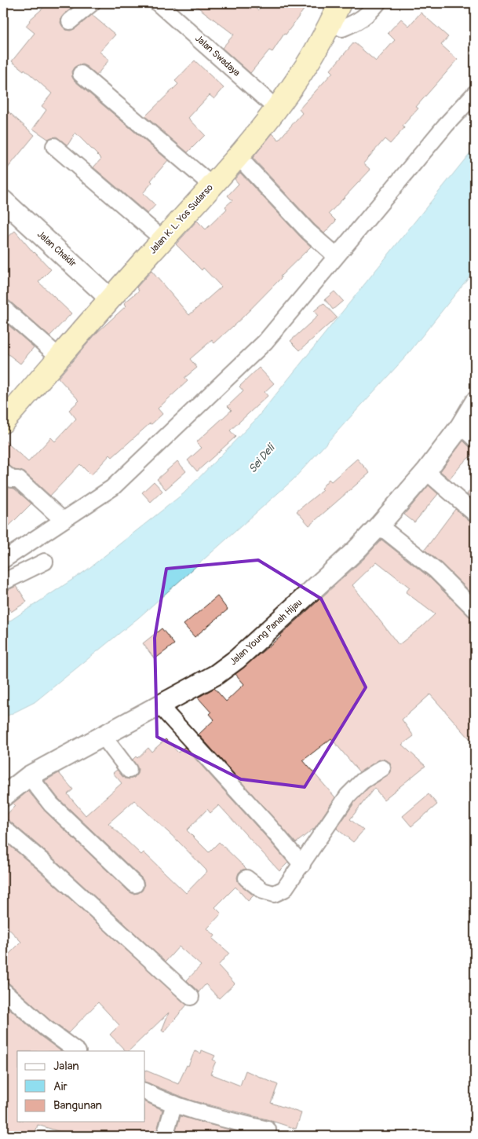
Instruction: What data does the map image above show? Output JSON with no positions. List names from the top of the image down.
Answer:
{
  "streets": {
    "highway": ["Jalan K. L. Yos Sudarso"],
    "street": ["Jalan Swadaya", "Jalan Chaidir", "Jalan Young Panah Hijau"]
  },
  "crossings": [
    ["Jalan Swadaya", "Jalan K. L. Yos Sudarso"],
    ["Jalan K. L. Yos Sudarso", "Jalan Chaidir"]
  ],
  "water": ["Sei Deli"],
  "legend": ["Jalan", "Air", "Bangunan"]
}
